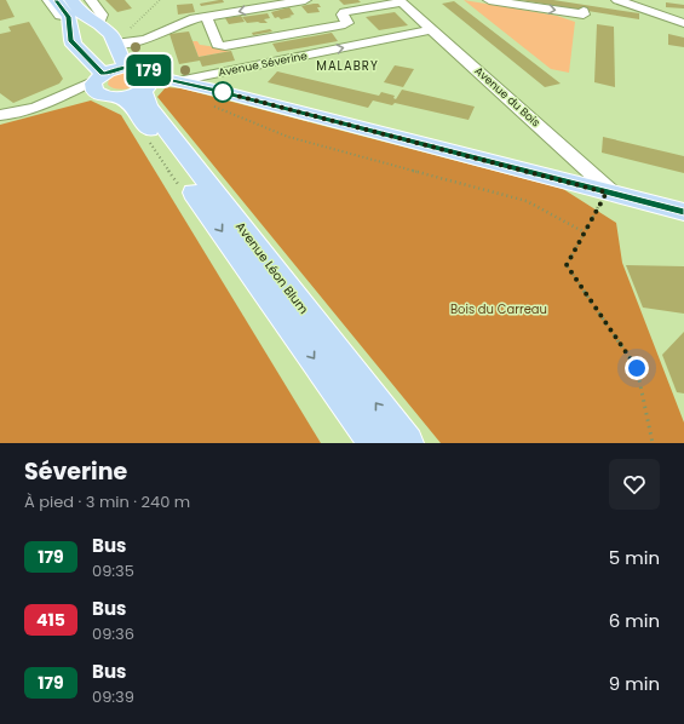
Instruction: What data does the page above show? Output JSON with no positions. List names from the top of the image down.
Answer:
{
  "streets": {
    "main road": ["Avenue Léon Blum"],
    "street": ["Avenue Séverine", "Avenue du Bois"]
  },
  "crossings": [
    ["Avenue Séverine", "Avenue du Bois"]
  ],
  "districts": ["MALABRY"],
  "parks": ["Bois du Carreau"],
  "lines": ["bus line 179"],
  "page": {
    "on_map": "179",
    "heading": ["Séverine", "À pied · 3 min · 240 m"],
    "list": [
      {
        "mark": "179",
        "name": "Bus",
        "note": "09:35",
        "value": "5 min"
      },
      {
        "mark": "415",
        "name": "Bus",
        "note": "09:36",
        "value": "6 min"
      },
      {
        "mark": "179",
        "name": "Bus",
        "note": "09:39",
        "value": "9 min"
      }
    ]
  }
}
